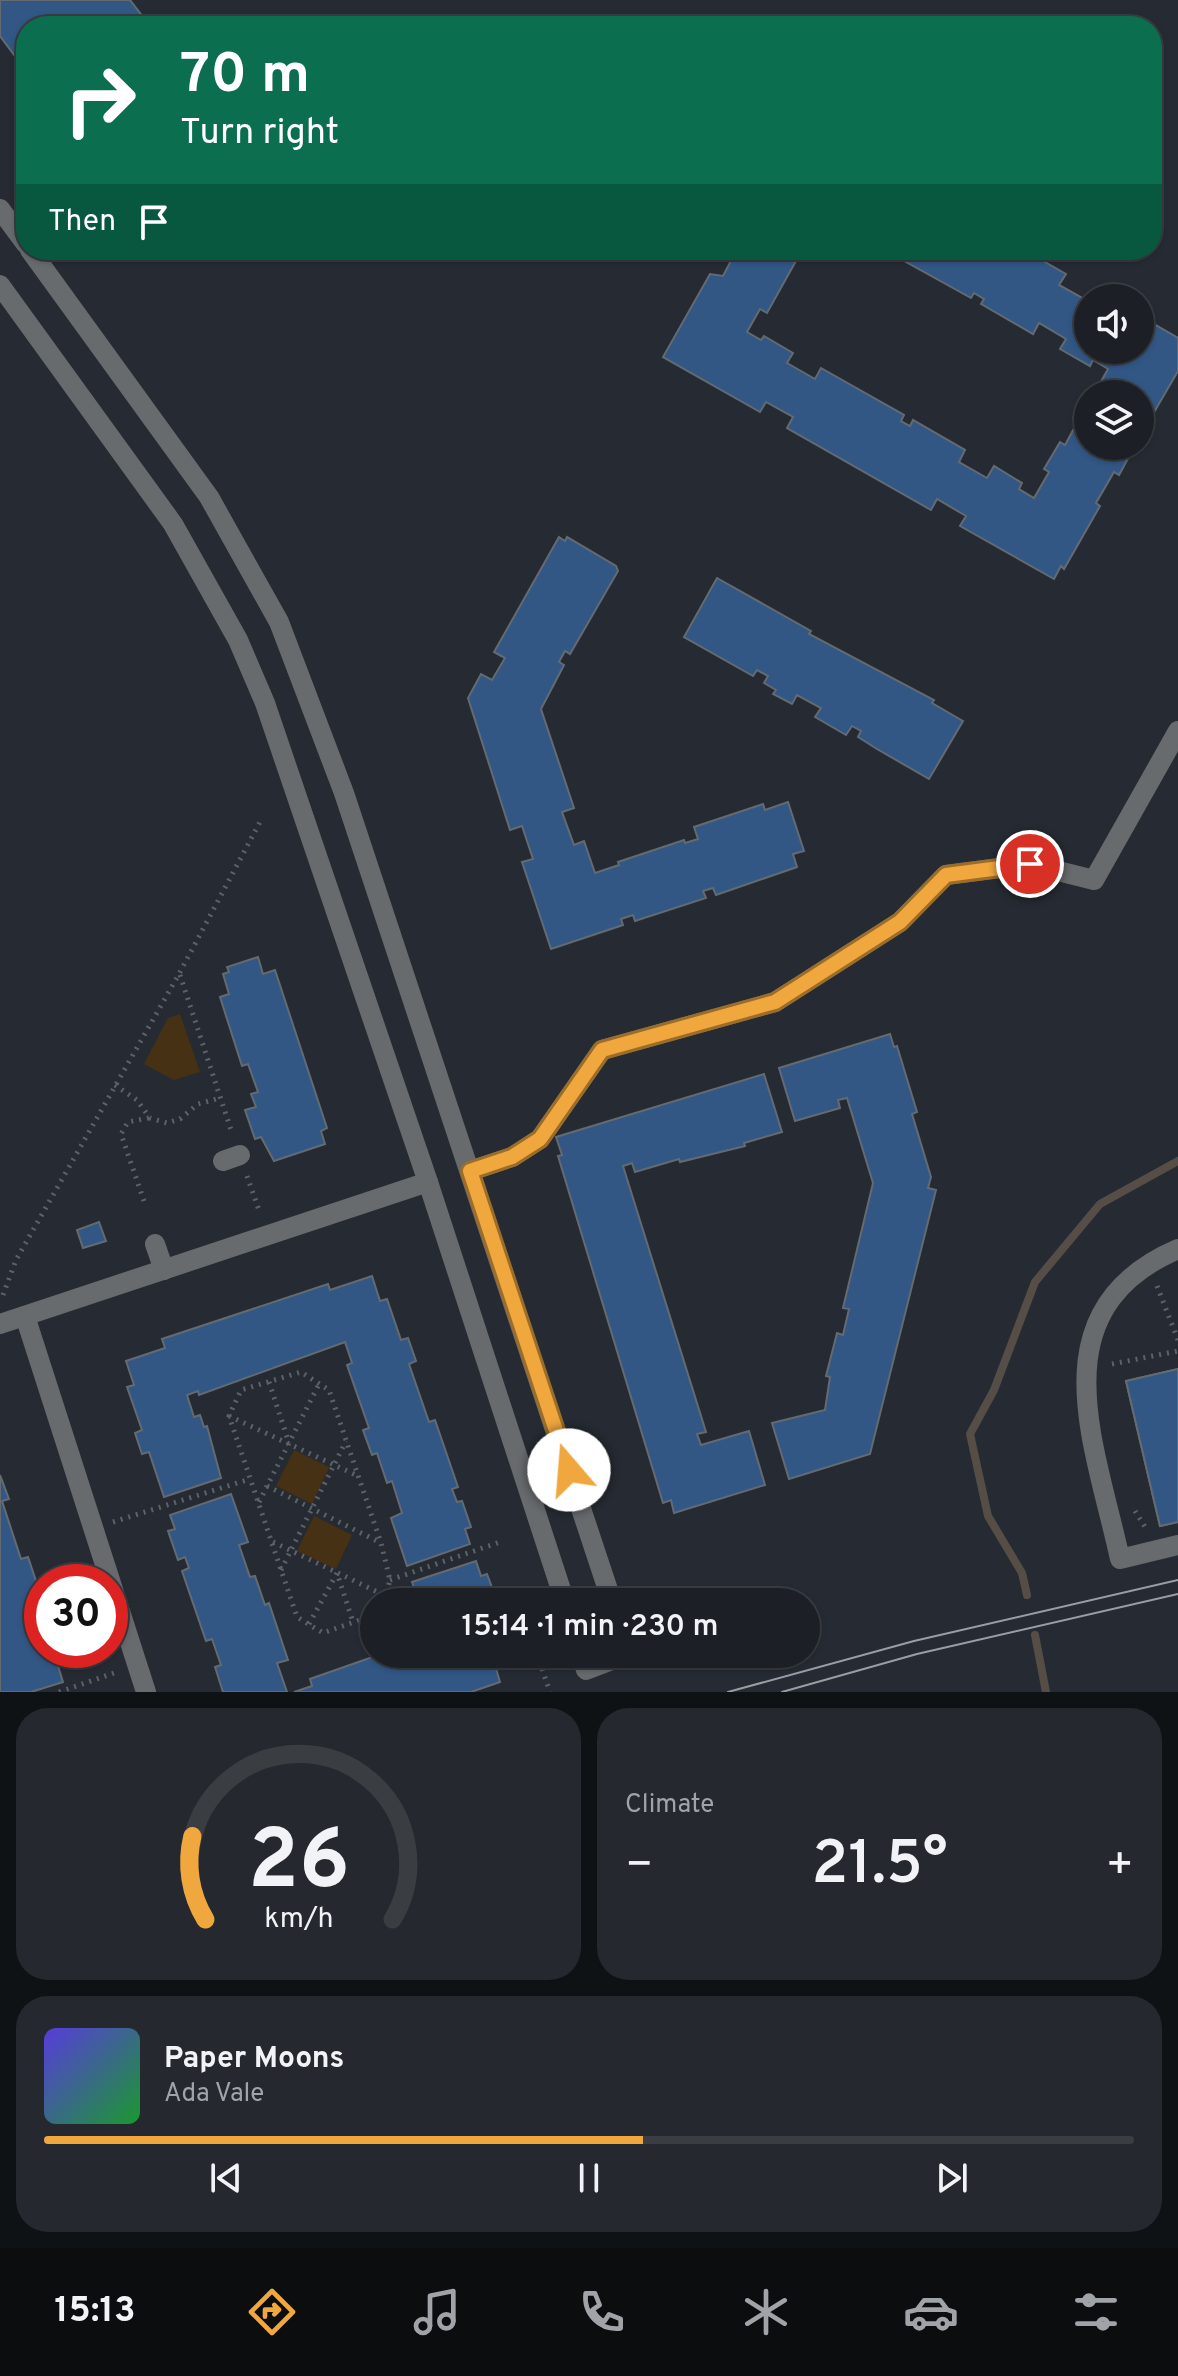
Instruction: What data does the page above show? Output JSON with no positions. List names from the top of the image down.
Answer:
{
  "page": {
    "turn": ["70 m", "Turn right"],
    "then": "Then",
    "limit": "30",
    "trip": "15:14 · 1 min · 230 m",
    "tile": "Climate",
    "heat": ["−", "21.5°", "+"],
    "song": ["Paper Moons", "Ada Vale"],
    "tabs": "15:13",
    "gauge": ["26", "km/h"]
  }
}
